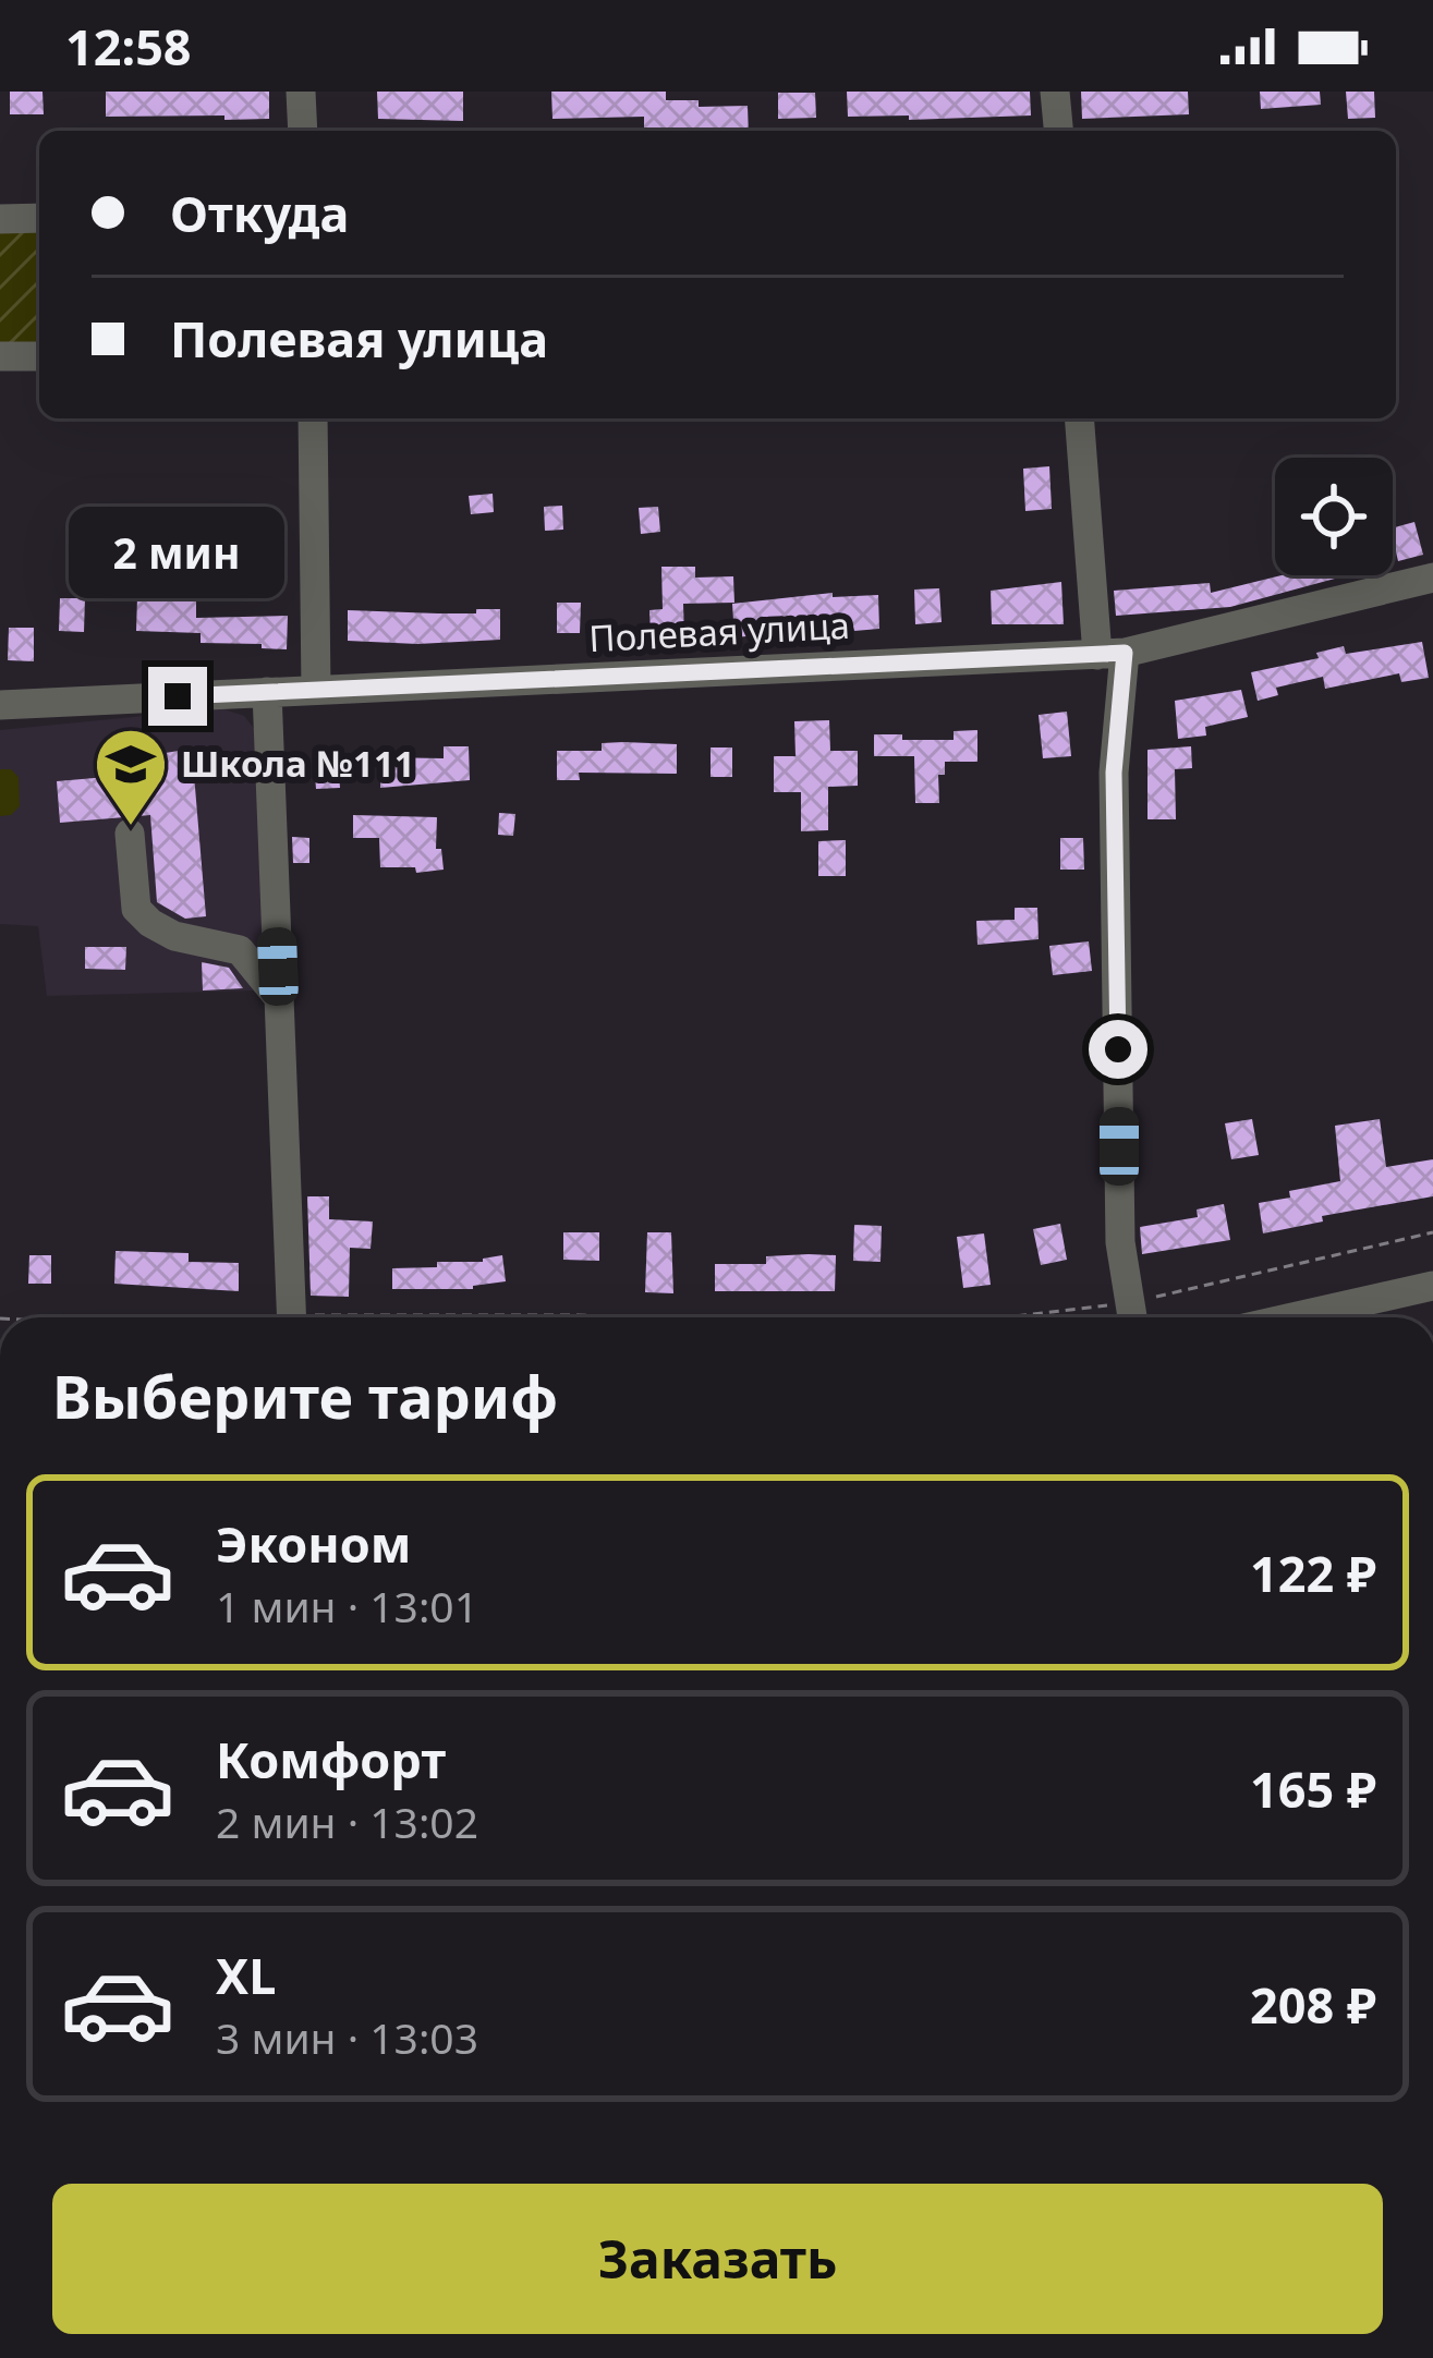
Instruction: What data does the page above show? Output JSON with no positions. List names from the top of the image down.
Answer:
{
  "streets": {
    "street": ["Полевая улица"]
  },
  "places": {
    "school or university": ["Школа №111"]
  },
  "page": {
    "status": "12:58",
    "banner": ["Откуда", "Полевая улица"],
    "bubble": "2 мин",
    "heading": "Выберите тариф",
    "list": [
      {
        "name": "Эконом",
        "note": "1 мин · 13:01",
        "value": "122 ₽"
      },
      {
        "name": "Комфорт",
        "note": "2 мин · 13:02",
        "value": "165 ₽"
      },
      {
        "name": "XL",
        "note": "3 мин · 13:03",
        "value": "208 ₽"
      }
    ],
    "buttons": "Заказать"
  }
}
